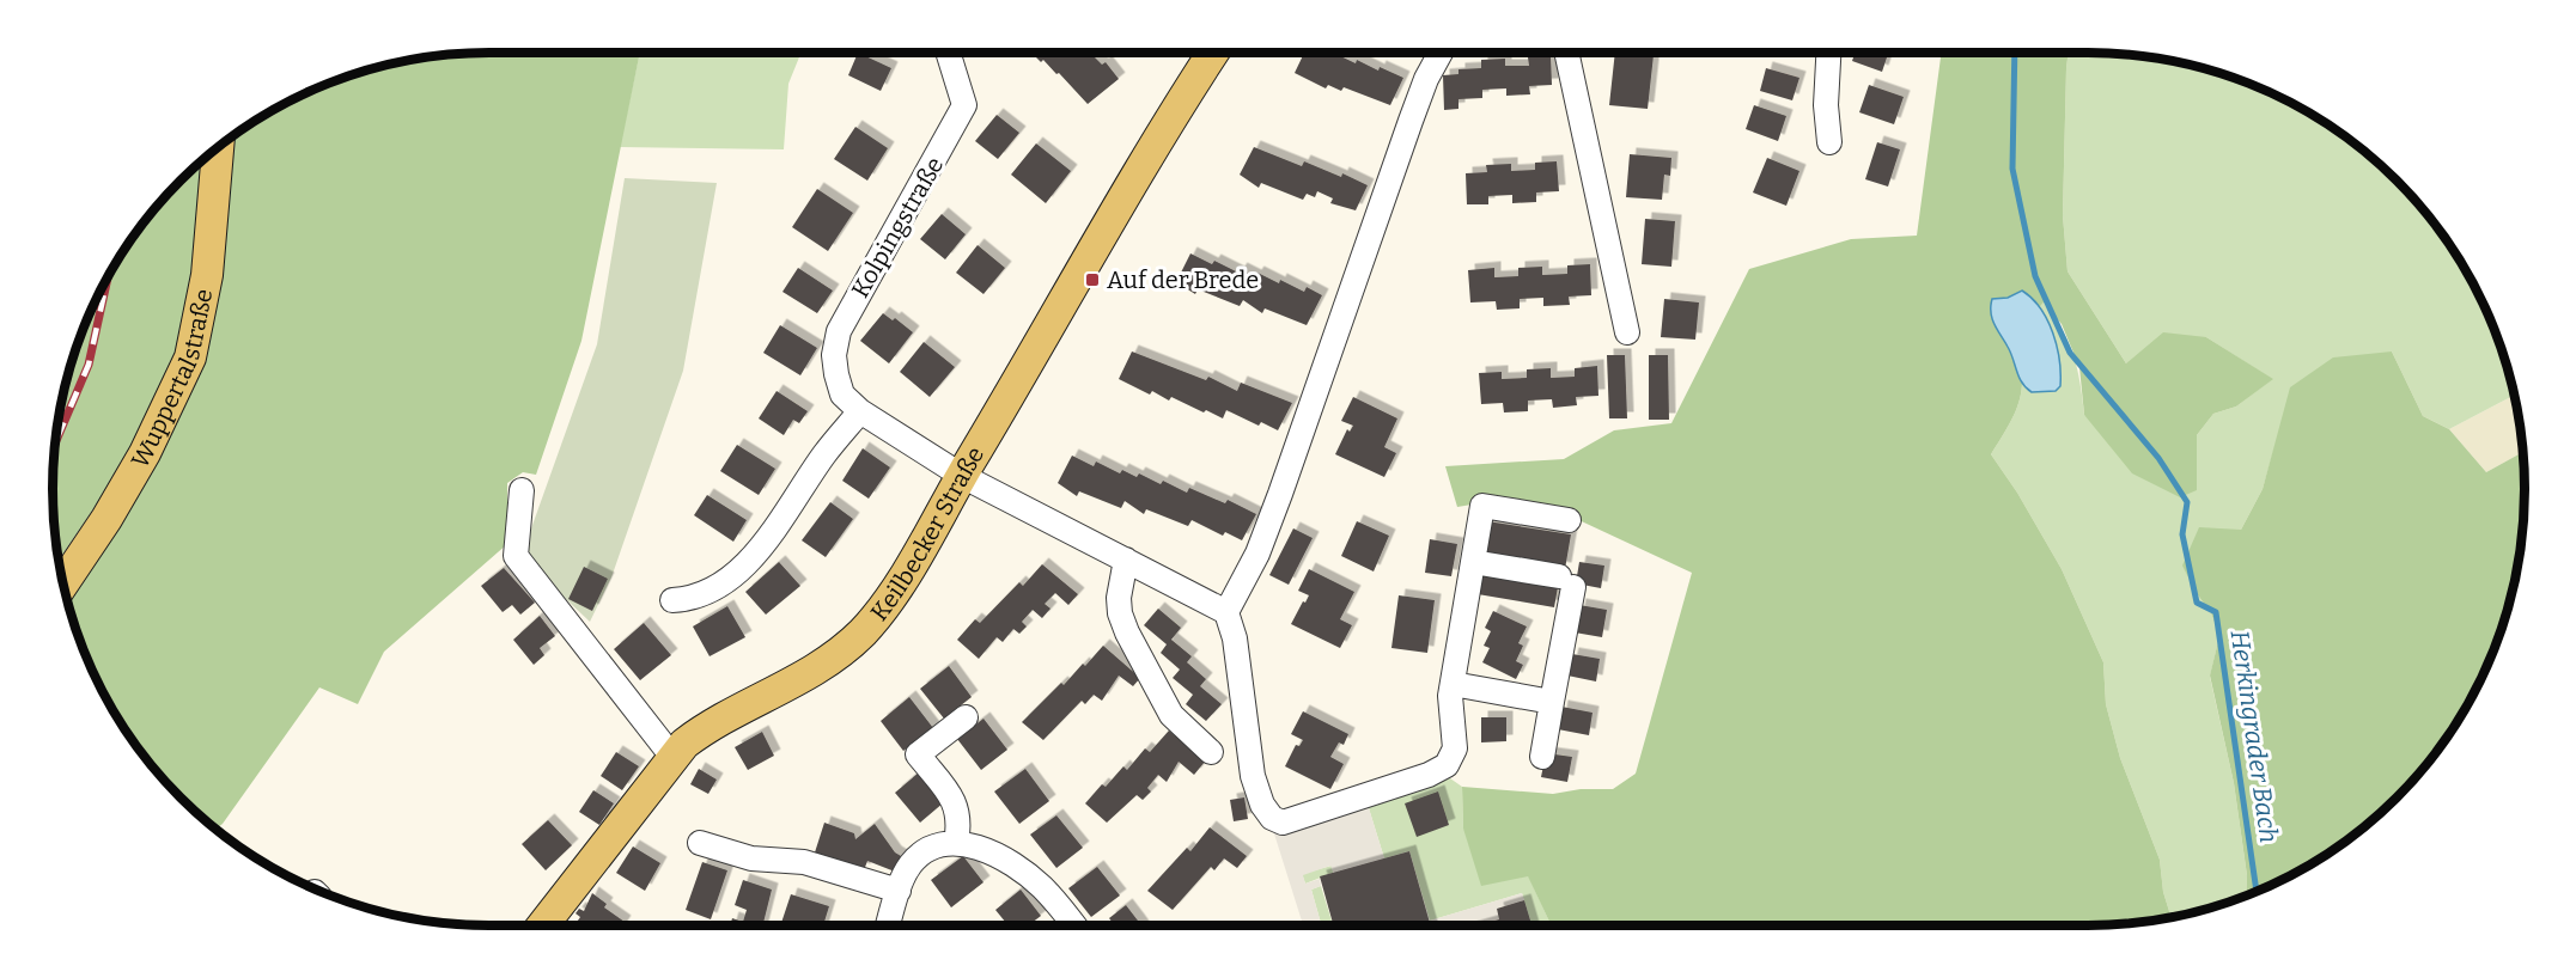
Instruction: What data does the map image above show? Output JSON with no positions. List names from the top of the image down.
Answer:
{
  "streets": {
    "main road": ["Wuppertalstraße", "Keilbecker Straße"],
    "street": ["Kolpingstraße"]
  },
  "crossings": [
    ["Kolpingstraße", "Keilbecker Straße"]
  ],
  "water": ["Herkingrader Bach"],
  "places": {
    "transit": ["Auf der Brede"]
  }
}
